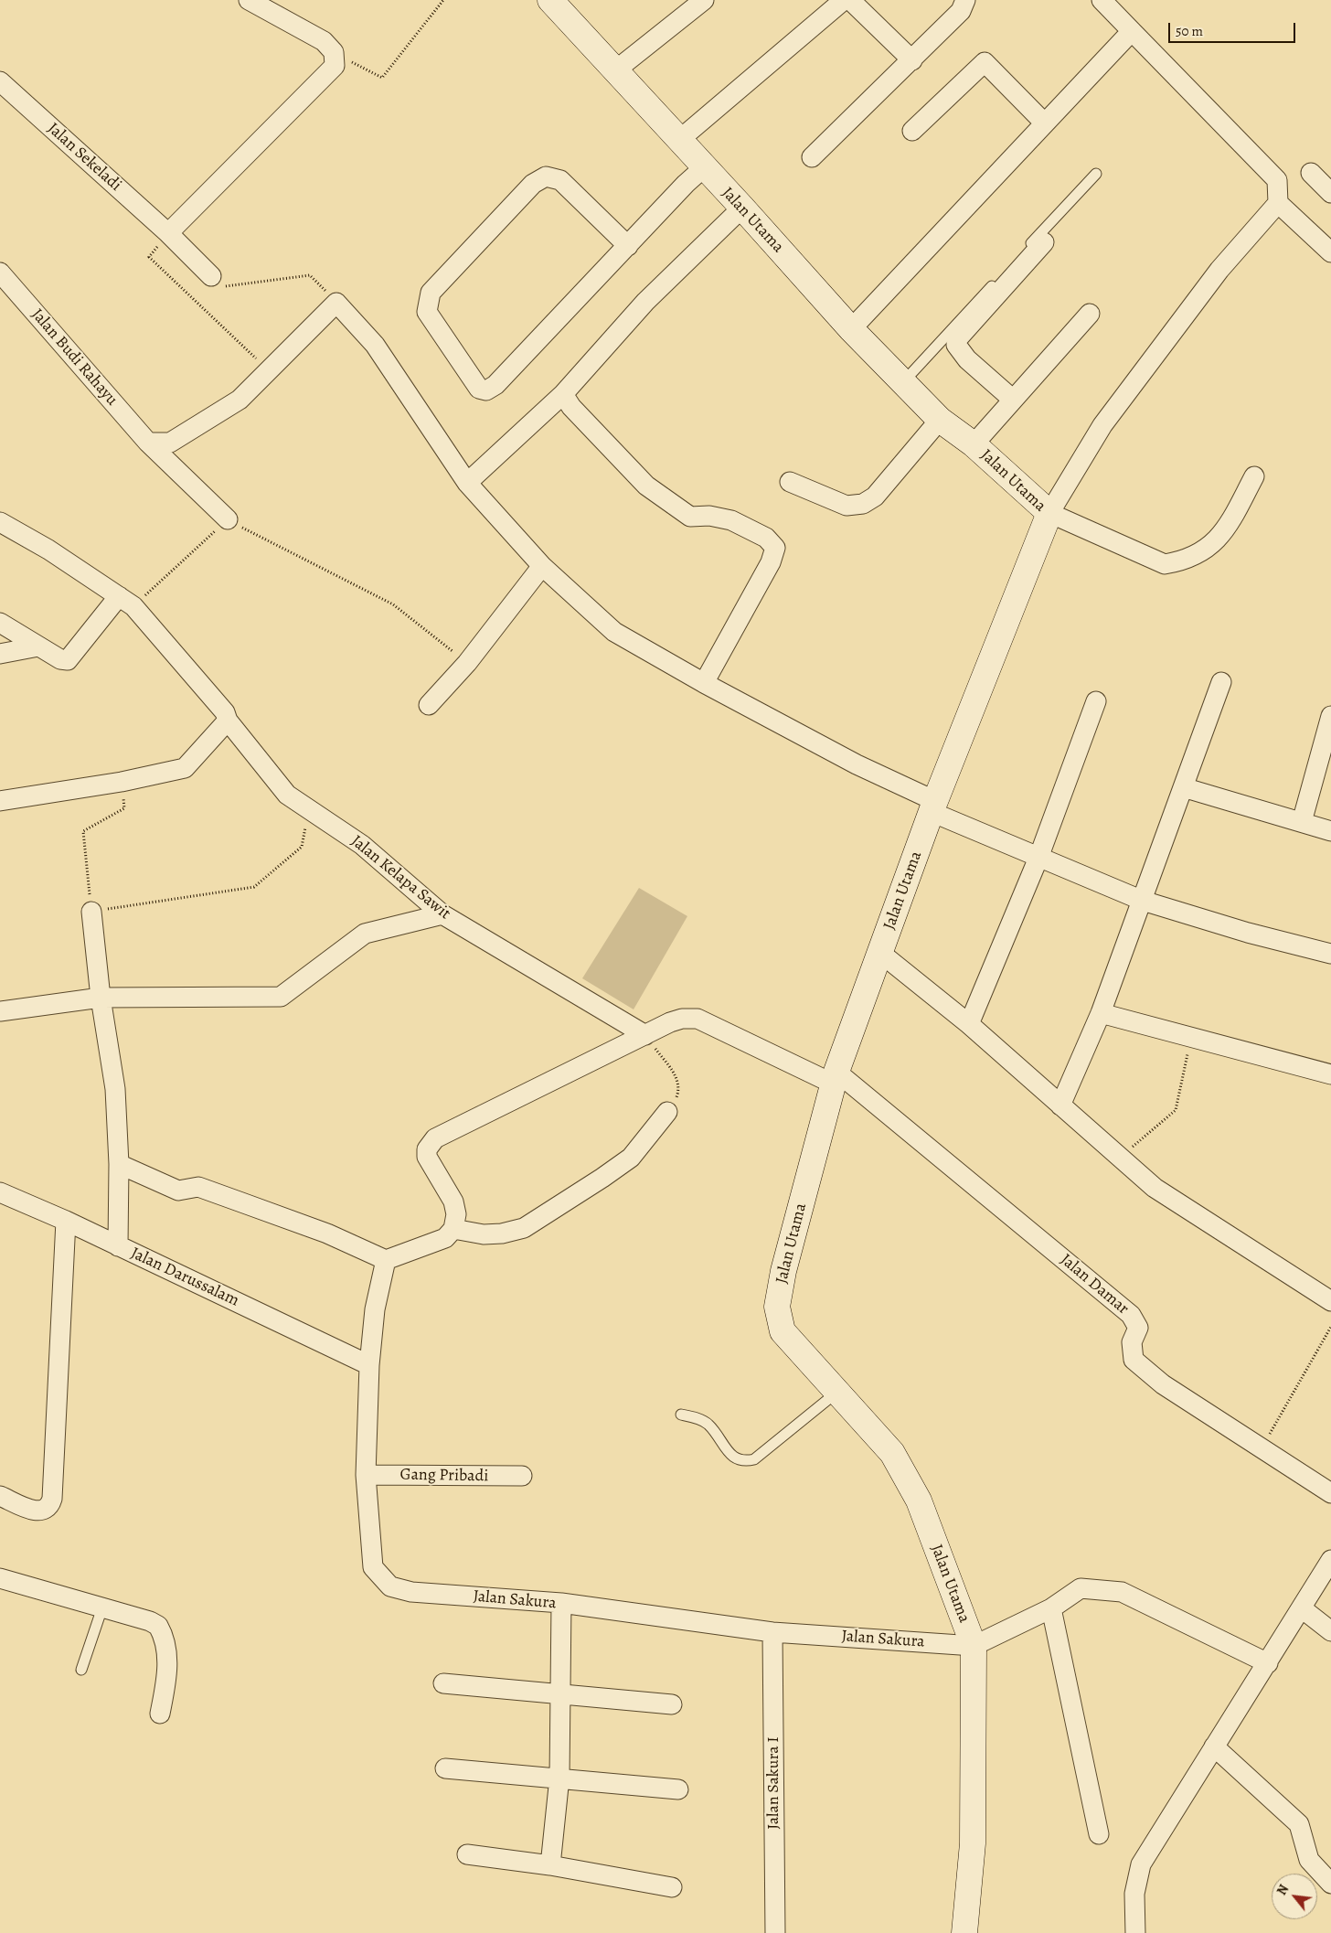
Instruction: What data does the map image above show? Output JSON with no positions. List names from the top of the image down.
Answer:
{
  "streets": {
    "street": [
      "Jalan Sekeladi",
      "Jalan Utama",
      "Jalan Budi Rahayu",
      "Jalan Kelapa Sawit",
      "Jalan Darussalam",
      "Jalan Damar",
      "Gang Pribadi",
      "Jalan Sakura",
      "Jalan Sakura I"
    ]
  },
  "crossings": [
    ["Jalan Utama", "Jalan Damar"],
    ["Jalan Utama", "Jalan Sakura"],
    ["Jalan Darussalam", "Jalan Sakura"],
    ["Gang Pribadi", "Jalan Sakura"],
    ["Jalan Sakura", "Jalan Sakura I"]
  ],
  "scale_bar": "50 m",
  "north": "top left"
}
